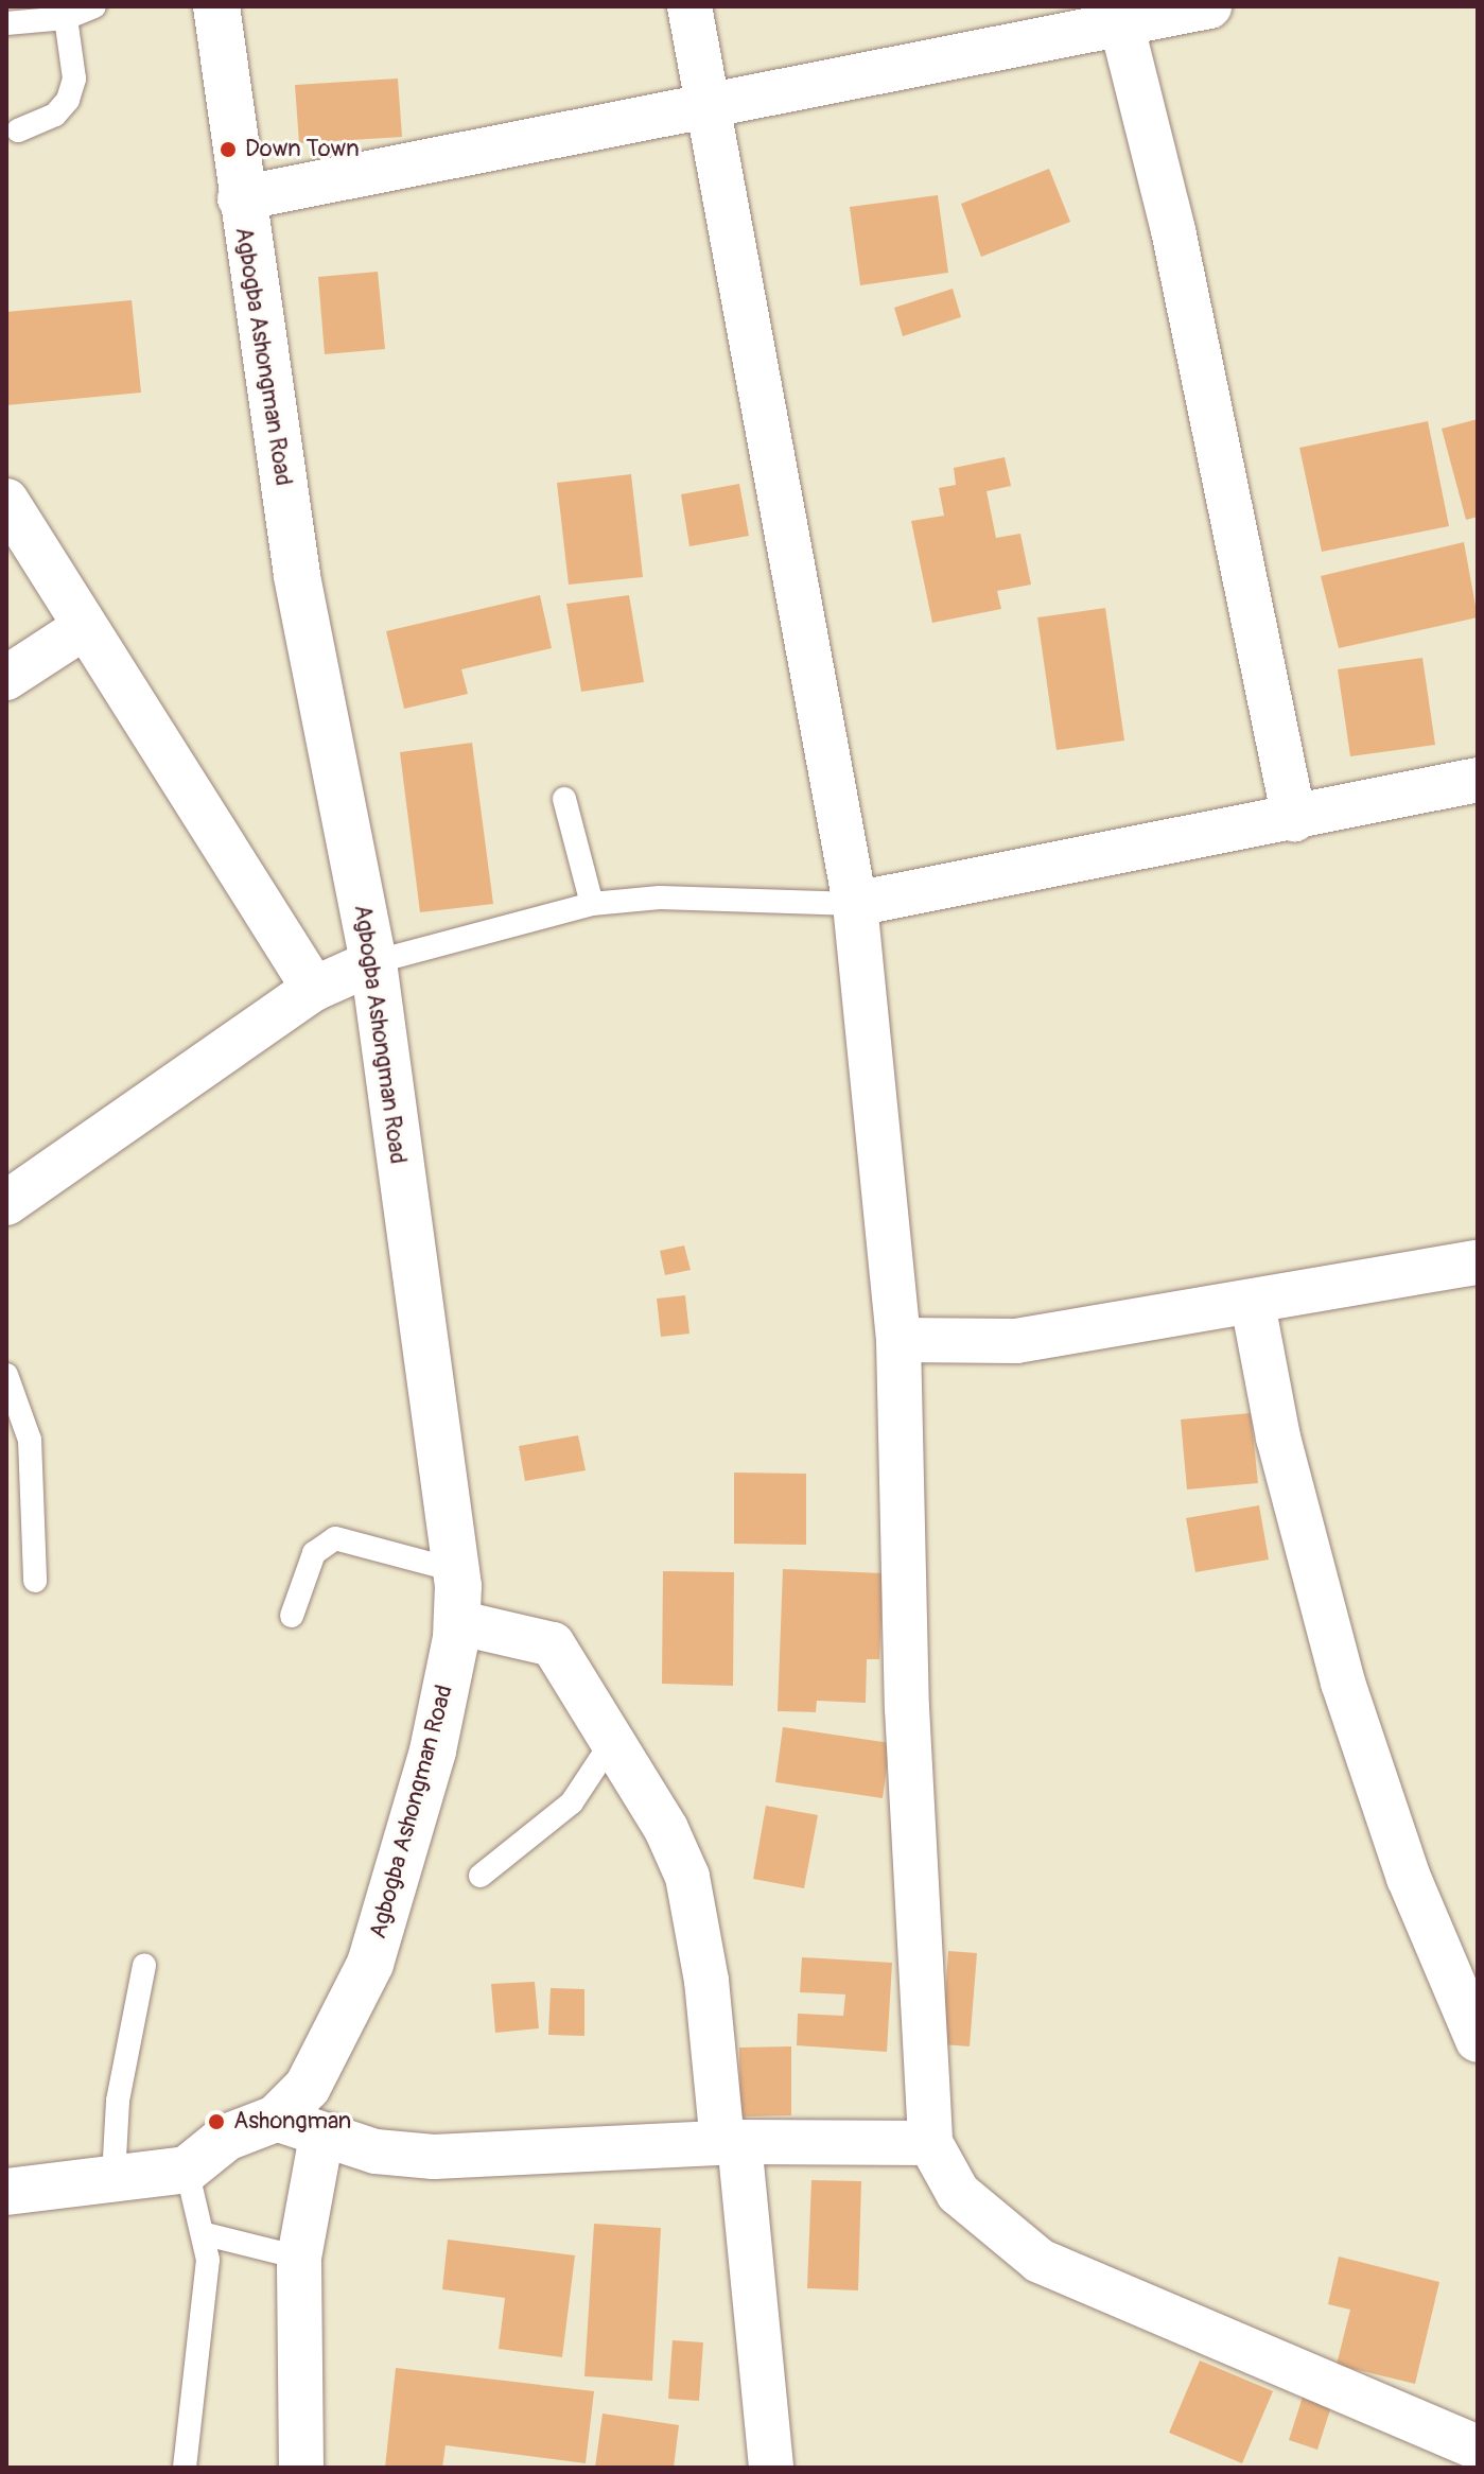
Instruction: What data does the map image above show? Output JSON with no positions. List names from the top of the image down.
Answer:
{
  "streets": {
    "street": ["Agbogba Ashongman Road"]
  },
  "places": ["Down Town", "Ashongman"]
}
